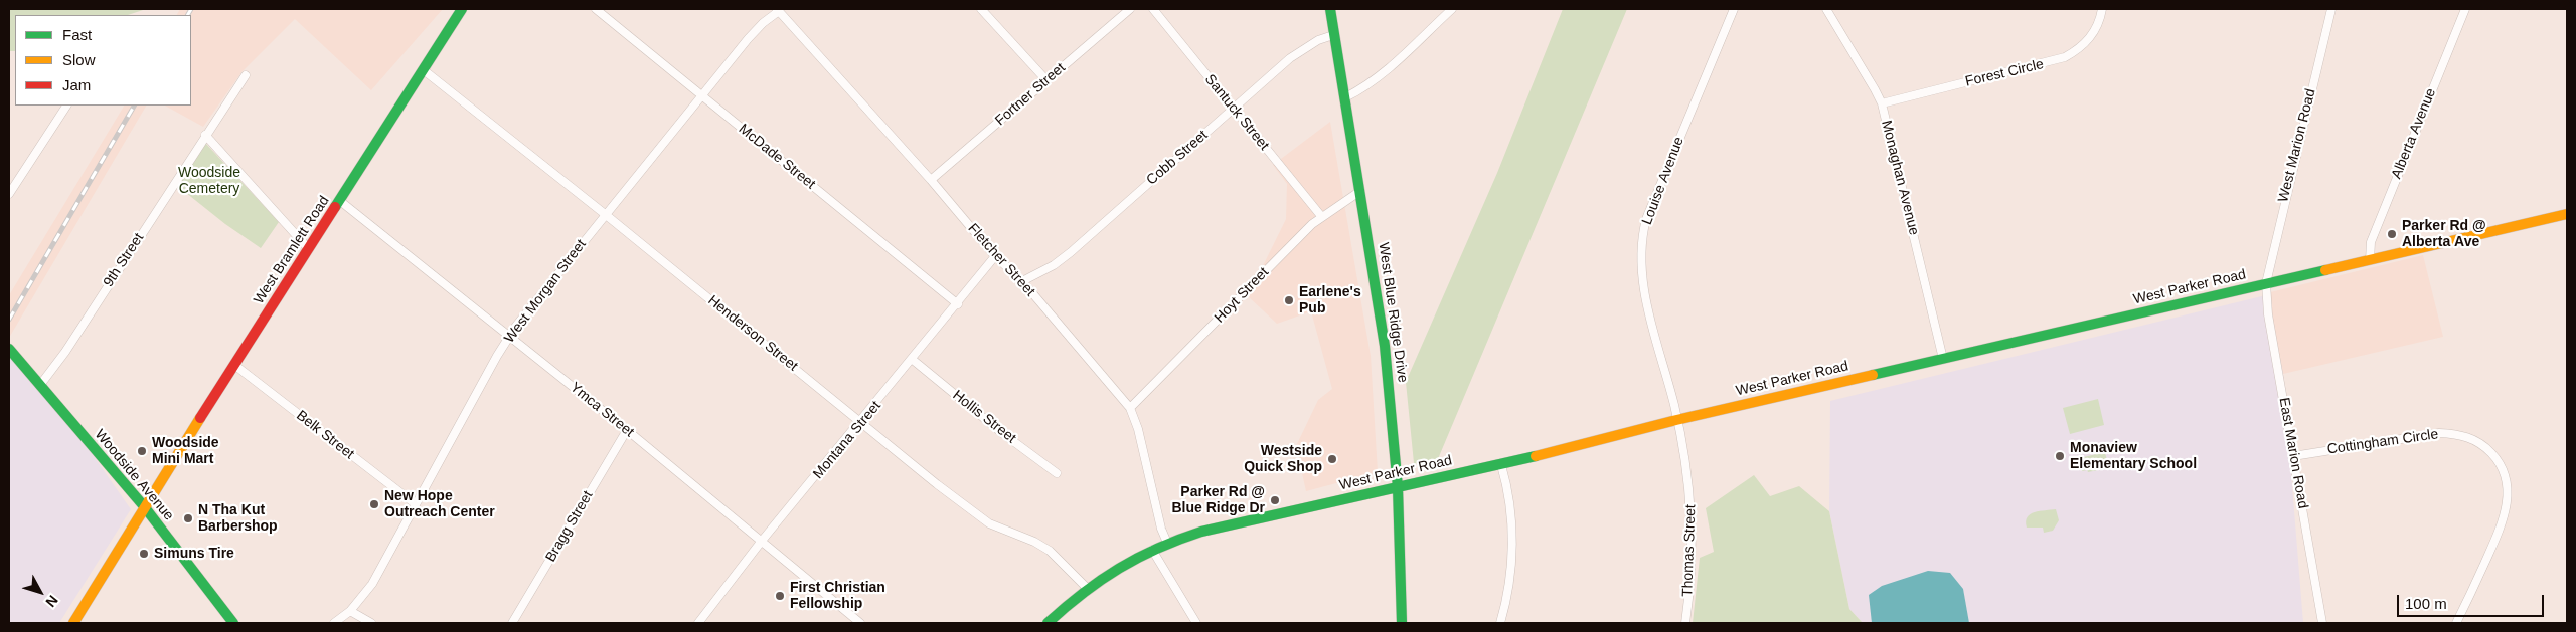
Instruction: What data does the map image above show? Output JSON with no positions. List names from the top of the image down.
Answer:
{
  "streets": {
    "street": [
      "Forest Circle",
      "Fortner Street",
      "Santuck Street",
      "Alberta Avenue",
      "West Marion Road",
      "McDade Street",
      "Cobb Street",
      "Monaghan Avenue",
      "Louise Avenue",
      "West Bramlett Road",
      "9th Street",
      "Fletcher Street",
      "West Parker Road",
      "West Morgan Street",
      "Hoyt Street",
      "West Blue Ridge Drive",
      "Henderson Street",
      "Ymca Street",
      "Hollis Street",
      "Belk Street",
      "Montana Street",
      "Cottingham Circle",
      "East Marion Road",
      "Woodside Avenue",
      "Bragg Street",
      "Thomas Street"
    ]
  },
  "crossings": [
    ["Forest Circle", "Monaghan Avenue"],
    ["Fortner Street", "Fletcher Street"],
    ["Santuck Street", "Cobb Street"],
    ["Santuck Street", "Hoyt Street"],
    ["Alberta Avenue", "West Parker Road"],
    ["West Marion Road", "West Parker Road"],
    ["West Marion Road", "East Marion Road"],
    ["McDade Street", "West Morgan Street"],
    ["McDade Street", "Montana Street"],
    ["Cobb Street", "Fletcher Street"],
    ["Cobb Street", "West Blue Ridge Drive"],
    ["Monaghan Avenue", "West Parker Road"],
    ["Louise Avenue", "West Parker Road"],
    ["Louise Avenue", "Thomas Street"],
    ["West Bramlett Road", "Henderson Street"],
    ["West Bramlett Road", "Ymca Street"],
    ["West Bramlett Road", "Belk Street"],
    ["West Bramlett Road", "Woodside Avenue"],
    ["9th Street", "Woodside Avenue"],
    ["Fletcher Street", "West Parker Road"],
    ["Fletcher Street", "West Morgan Street"],
    ["Fletcher Street", "Hoyt Street"],
    ["Fletcher Street", "Montana Street"],
    ["West Parker Road", "West Blue Ridge Drive"],
    ["West Parker Road", "Henderson Street"],
    ["West Parker Road", "East Marion Road"],
    ["West Parker Road", "Thomas Street"],
    ["West Morgan Street", "Henderson Street"],
    ["West Morgan Street", "Ymca Street"],
    ["West Morgan Street", "Belk Street"],
    ["Hoyt Street", "West Blue Ridge Drive"],
    ["Henderson Street", "Montana Street"],
    ["Ymca Street", "Montana Street"],
    ["Ymca Street", "Bragg Street"],
    ["Hollis Street", "Montana Street"],
    ["Cottingham Circle", "East Marion Road"]
  ],
  "parks": ["Woodside Cemetery"],
  "places": [
    "Parker Rd @ Alberta Ave",
    "Earlene's Pub",
    "Woodside Mini Mart",
    "Monaview Elementary School",
    "Westside Quick Shop",
    "Parker Rd @ Blue Ridge Dr",
    "New Hope Outreach Center",
    "N Tha Kut Barbershop",
    "Simuns Tire",
    "First Christian Fellowship"
  ],
  "legend": ["Fast", "Slow", "Jam"],
  "scale_bar": "100 m",
  "north": "bottom right"
}
